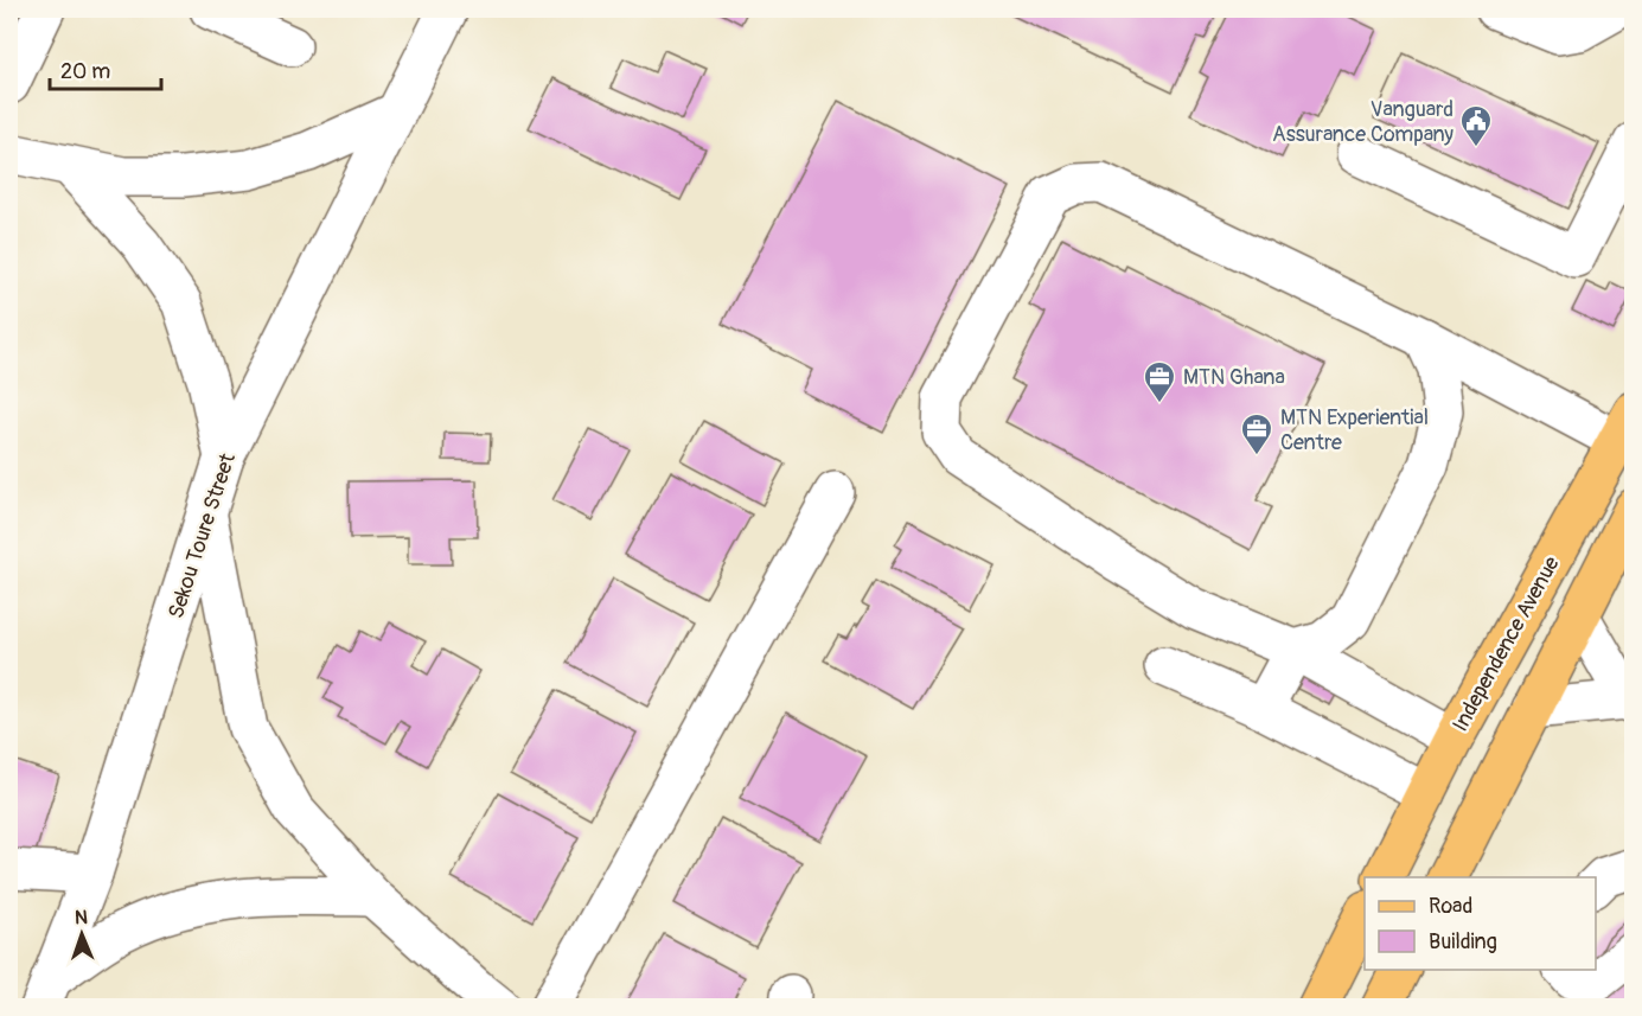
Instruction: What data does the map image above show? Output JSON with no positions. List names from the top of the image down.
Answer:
{
  "streets": {
    "main road": ["Independence Avenue"],
    "street": ["Sekou Toure Street"]
  },
  "places": {
    "public building": ["Vanguard Assurance Company"],
    "office": ["MTN Ghana", "MTN Experiential Centre"]
  },
  "legend": ["Road", "Building"],
  "scale_bar": "20 m",
  "north": "top"
}
